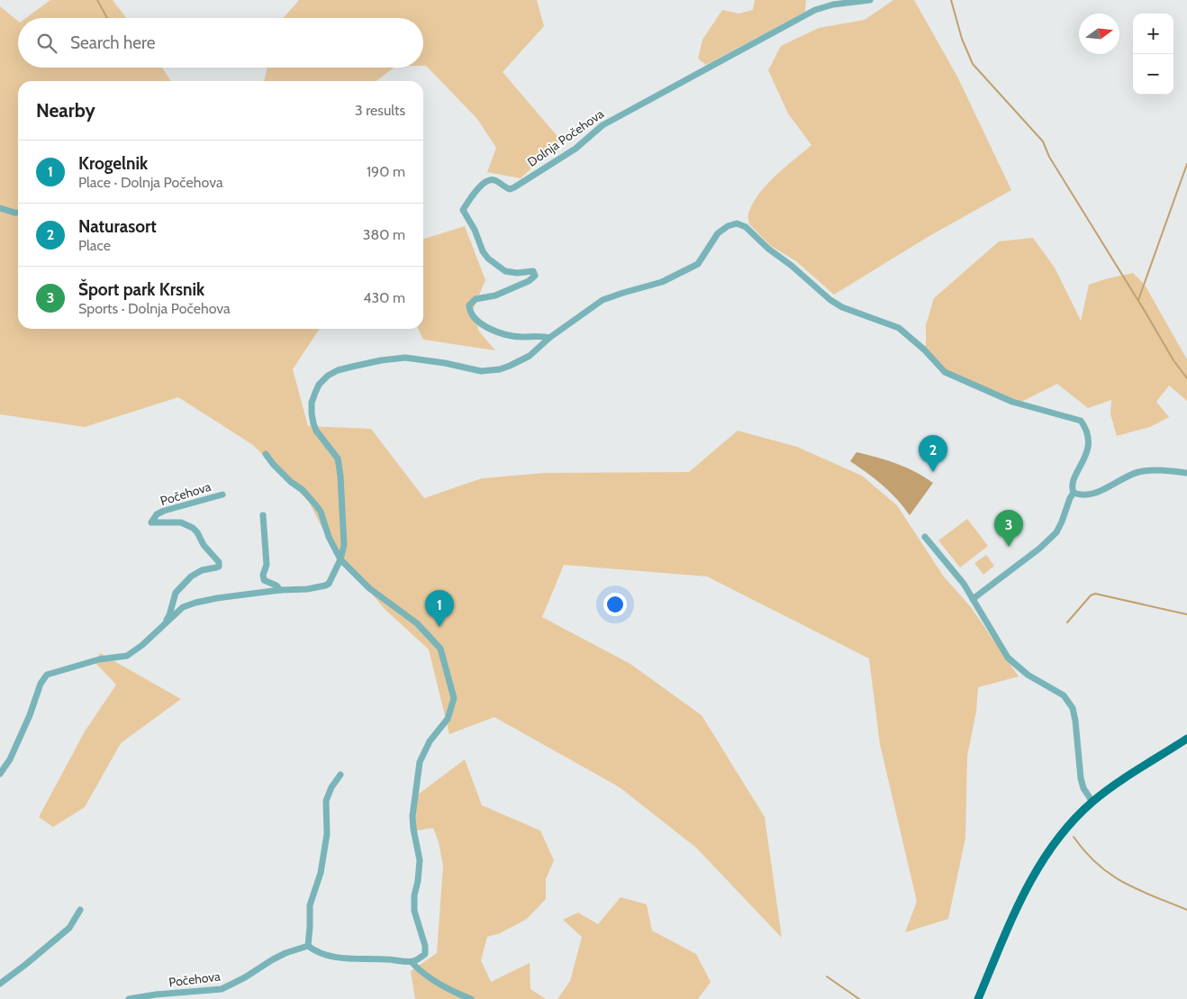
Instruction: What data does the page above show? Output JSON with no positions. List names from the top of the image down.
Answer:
{
  "streets": {
    "street": ["Dolnja Počehova", "Počehova"]
  },
  "north": "right",
  "page": {
    "map_buttons": ["+", "−"],
    "search": "Search here",
    "heading": ["Nearby", "3 results"],
    "list": [
      {
        "mark": "1",
        "name": "Krogelnik",
        "note": "Place · Dolnja Počehova",
        "value": "190 m"
      },
      {
        "mark": "2",
        "name": "Naturasort",
        "note": "Place",
        "value": "380 m"
      },
      {
        "mark": "3",
        "name": "Šport park Krsnik",
        "note": "Sports · Dolnja Počehova",
        "value": "430 m"
      }
    ],
    "pins": ["2", "3", "1"]
  }
}
